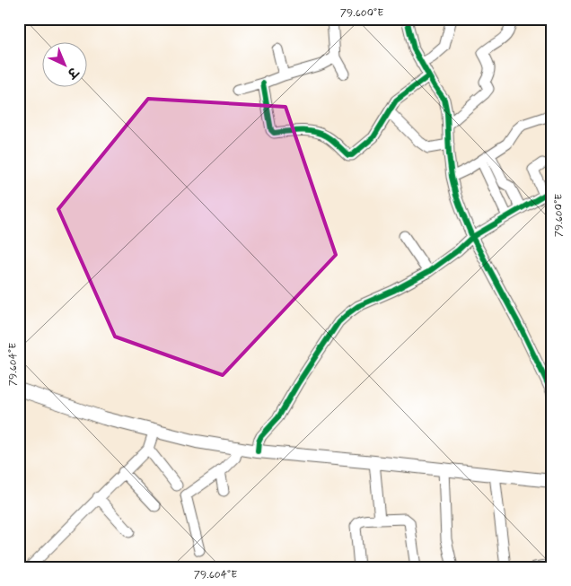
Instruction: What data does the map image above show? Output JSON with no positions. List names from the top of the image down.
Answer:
{
  "north": "bottom right",
  "coordinates": ["79.600°E", "79.604°E"]
}
